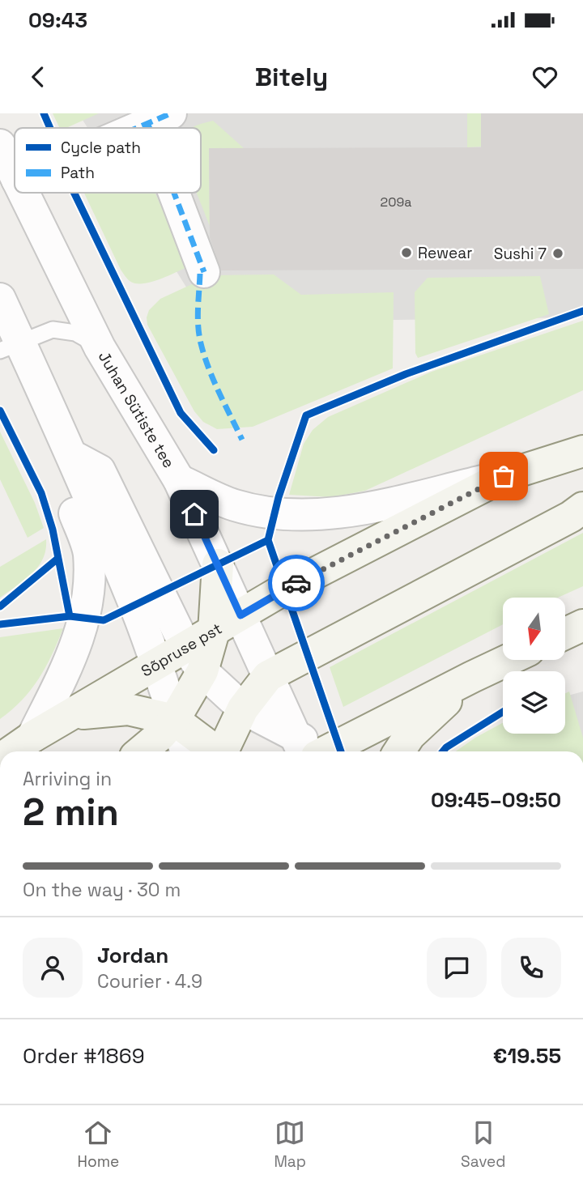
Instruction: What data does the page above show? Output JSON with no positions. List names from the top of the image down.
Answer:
{
  "streets": {
    "main road": ["Sõpruse pst"],
    "street": ["Juhan Sütiste tee"]
  },
  "crossings": [
    ["Juhan Sütiste tee", "Sõpruse pst"]
  ],
  "places": ["Rewear", "Sushi 7"],
  "house_numbers": ["209a"],
  "legend": ["Cycle path", "Path"],
  "north": "bottom",
  "page": {
    "status": "09:43",
    "header": "Bitely",
    "heading": ["2 min", "Arriving in", "09:45–09:50"],
    "panel": [
      "Jordan",
      "Courier · 4.9",
      "Order #1869",
      "€19.55"
    ],
    "bar": "On the way · 30 m",
    "tabs": ["Home", "Map", "Saved"]
  }
}
